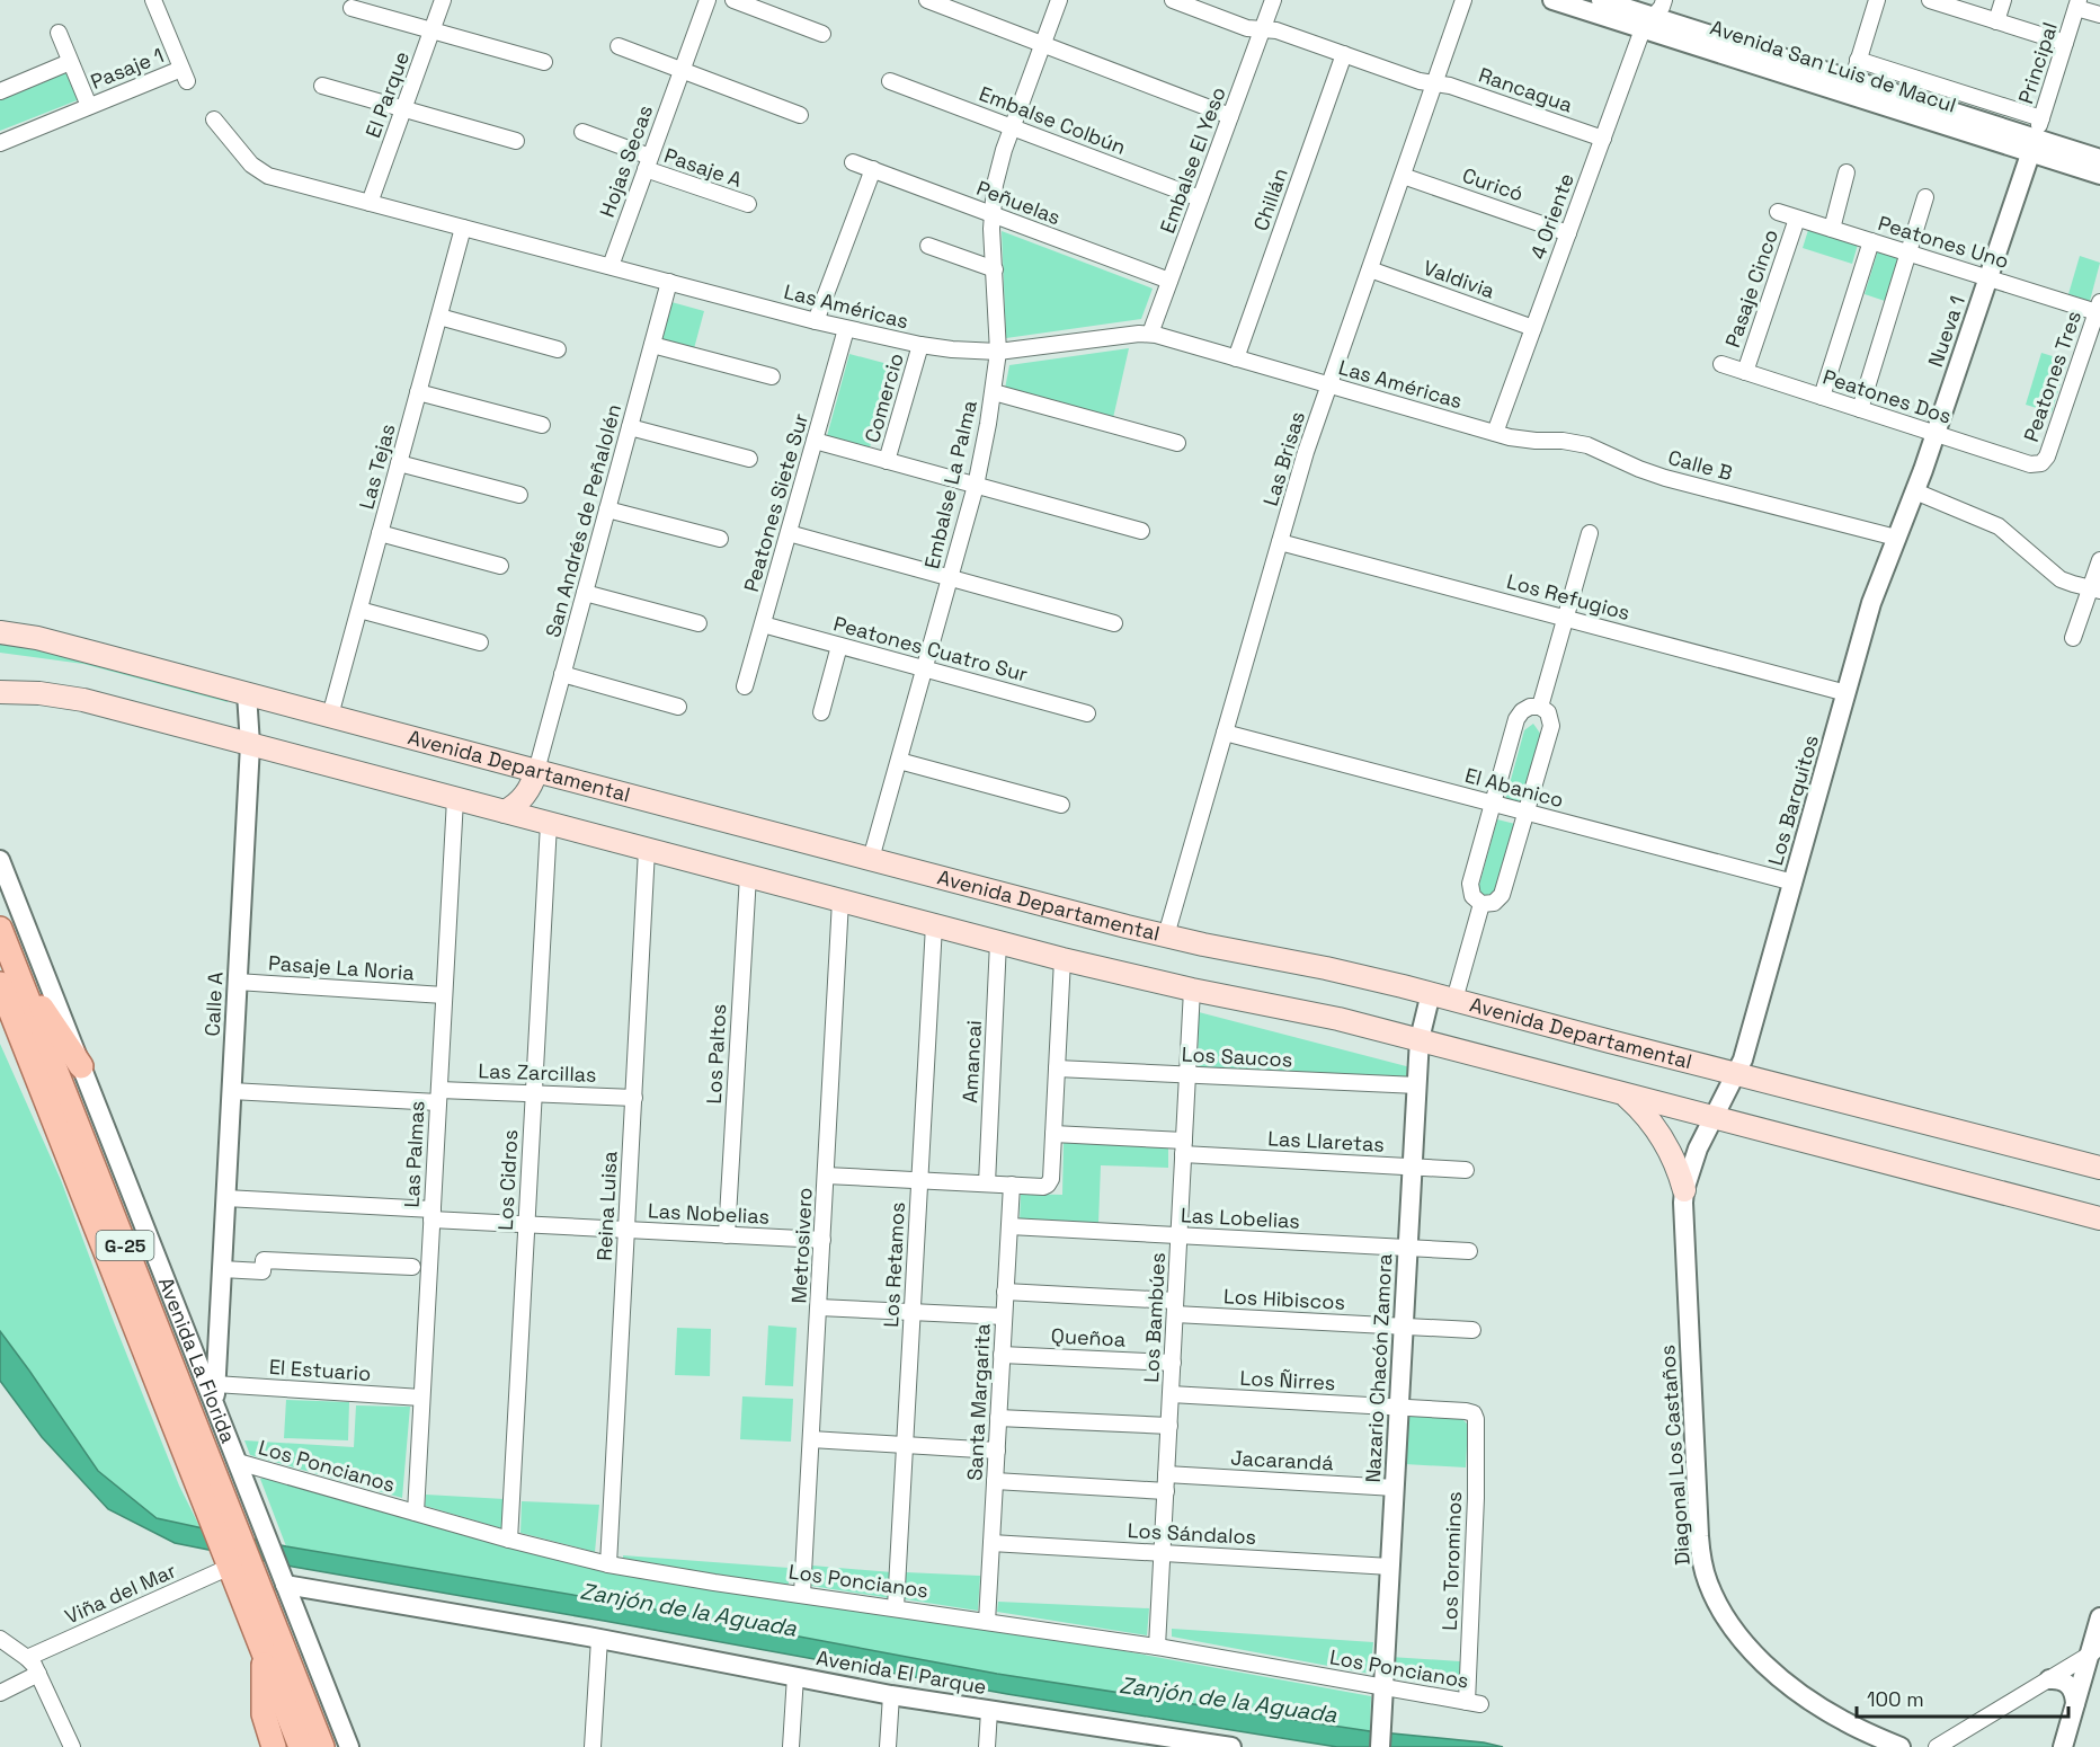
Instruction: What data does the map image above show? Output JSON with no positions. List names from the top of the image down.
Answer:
{
  "streets": {
    "main road": ["Avenida Departamental", "G-25", "Avenida La Florida"],
    "street": [
      "Principal",
      "Avenida San Luis de Macul",
      "Pasaje 1",
      "Rancagua",
      "El Parque",
      "Embalse Colbún",
      "Embalse El Yeso",
      "Hojas Secas",
      "Pasaje A",
      "Curicó",
      "Chillán",
      "Peñuelas",
      "4 Oriente",
      "Peatones Uno",
      "Valdivia",
      "Pasaje Cinco",
      "Las Américas",
      "Nueva 1",
      "Peatones Tres",
      "Peatones Dos",
      "Comercio",
      "Las Brisas",
      "Calle B",
      "Las Tejas",
      "Embalse La Palma",
      "Peatones Siete Sur",
      "San Andrés de Peñalolén",
      "Los Refugios",
      "Peatones Cuatro Sur",
      "El Abanico",
      "Los Barquitos",
      "Pasaje La Noria",
      "Calle A",
      "Los Paltos",
      "Los Saucos",
      "Amancai",
      "Las Zarcillas",
      "Las Llaretas",
      "Las Palmas",
      "Los Cidros",
      "Reina Luisa",
      "Las Nobelias",
      "Las Lobelias",
      "Metrosivero",
      "Los Retamos",
      "Los Hibiscos",
      "Los Bambúes",
      "Queñoa",
      "Nazario Chacón Zamora",
      "El Estuario",
      "Los Ñirres",
      "Santa Margarita",
      "Diagonal Los Castaños",
      "Jacarandá",
      "Los Poncianos",
      "Los Sándalos",
      "Los Torominos",
      "Viña del Mar",
      "Avenida El Parque"
    ]
  },
  "crossings": [
    ["Principal", "Avenida San Luis de Macul"],
    ["Principal", "Nueva 1"],
    ["Avenida San Luis de Macul", "4 Oriente"],
    ["Avenida San Luis de Macul", "Nueva 1"],
    ["Rancagua", "Embalse El Yeso"],
    ["Rancagua", "Chillán"],
    ["Rancagua", "4 Oriente"],
    ["Rancagua", "Las Brisas"],
    ["El Parque", "Las Américas"],
    ["Embalse Colbún", "Embalse El Yeso"],
    ["Embalse Colbún", "Embalse La Palma"],
    ["Embalse El Yeso", "Peñuelas"],
    ["Embalse El Yeso", "Las Américas"],
    ["Hojas Secas", "Pasaje A"],
    ["Hojas Secas", "Las Américas"],
    ["Curicó", "4 Oriente"],
    ["Curicó", "Las Brisas"],
    ["Chillán", "Las Américas"],
    ["Peñuelas", "Embalse La Palma"],
    ["4 Oriente", "Valdivia"],
    ["4 Oriente", "Las Américas"],
    ["4 Oriente", "Calle B"],
    ["Peatones Uno", "Pasaje Cinco"],
    ["Peatones Uno", "Nueva 1"],
    ["Peatones Uno", "Peatones Tres"],
    ["Valdivia", "Las Brisas"],
    ["Pasaje Cinco", "Peatones Dos"],
    ["Las Américas", "Comercio"],
    ["Las Américas", "Las Brisas"],
    ["Las Américas", "Calle B"],
    ["Las Américas", "Las Tejas"],
    ["Las Américas", "Embalse La Palma"],
    ["Las Américas", "Peatones Siete Sur"],
    ["Las Américas", "San Andrés de Peñalolén"],
    ["Nueva 1", "Peatones Dos"],
    ["Nueva 1", "Calle B"],
    ["Nueva 1", "Los Barquitos"],
    ["Peatones Tres", "Peatones Dos"],
    ["Las Brisas", "Los Refugios"],
    ["Las Brisas", "Avenida Departamental"],
    ["Las Brisas", "El Abanico"],
    ["Calle B", "Los Barquitos"],
    ["Las Tejas", "Avenida Departamental"],
    ["Embalse La Palma", "Peatones Cuatro Sur"],
    ["Embalse La Palma", "Avenida Departamental"],
    ["Peatones Siete Sur", "Peatones Cuatro Sur"],
    ["San Andrés de Peñalolén", "Avenida Departamental"],
    ["Los Refugios", "Los Barquitos"],
    ["Avenida Departamental", "Los Barquitos"],
    ["Avenida Departamental", "Calle A"],
    ["Avenida Departamental", "Nazario Chacón Zamora"],
    ["Avenida Departamental", "Diagonal Los Castaños"],
    ["El Abanico", "Los Barquitos"],
    ["Los Barquitos", "Diagonal Los Castaños"],
    ["Pasaje La Noria", "Calle A"],
    ["Pasaje La Noria", "Las Palmas"],
    ["Calle A", "Las Zarcillas"],
    ["Calle A", "Las Nobelias"],
    ["Calle A", "Avenida La Florida"],
    ["Calle A", "El Estuario"],
    ["Los Paltos", "Las Nobelias"],
    ["Los Saucos", "Los Bambúes"],
    ["Los Saucos", "Nazario Chacón Zamora"],
    ["Las Zarcillas", "Las Palmas"],
    ["Las Zarcillas", "Los Cidros"],
    ["Las Zarcillas", "Reina Luisa"],
    ["Las Llaretas", "Los Bambúes"],
    ["Las Llaretas", "Nazario Chacón Zamora"],
    ["Las Palmas", "Las Nobelias"],
    ["Las Palmas", "El Estuario"],
    ["Las Palmas", "Los Poncianos"],
    ["Los Cidros", "Las Nobelias"],
    ["Los Cidros", "Los Poncianos"],
    ["Reina Luisa", "Las Nobelias"],
    ["Reina Luisa", "Los Poncianos"],
    ["Las Nobelias", "Metrosivero"],
    ["Las Lobelias", "Los Bambúes"],
    ["Las Lobelias", "Nazario Chacón Zamora"],
    ["Las Lobelias", "Santa Margarita"],
    ["Metrosivero", "Los Poncianos"],
    ["Los Retamos", "Los Poncianos"],
    ["Los Hibiscos", "Los Bambúes"],
    ["Los Hibiscos", "Nazario Chacón Zamora"],
    ["Los Hibiscos", "Santa Margarita"],
    ["Los Bambúes", "Queñoa"],
    ["Los Bambúes", "Los Ñirres"],
    ["Los Bambúes", "Jacarandá"],
    ["Los Bambúes", "Los Poncianos"],
    ["Los Bambúes", "Los Sándalos"],
    ["Queñoa", "Santa Margarita"],
    ["Avenida La Florida", "El Estuario"],
    ["Avenida La Florida", "Los Poncianos"],
    ["Avenida La Florida", "Viña del Mar"],
    ["Avenida La Florida", "Avenida El Parque"],
    ["Nazario Chacón Zamora", "Los Ñirres"],
    ["Nazario Chacón Zamora", "Jacarandá"],
    ["Nazario Chacón Zamora", "Los Poncianos"],
    ["Nazario Chacón Zamora", "Los Sándalos"],
    ["Los Ñirres", "Los Torominos"],
    ["Santa Margarita", "Los Poncianos"],
    ["Santa Margarita", "Los Sándalos"],
    ["Los Poncianos", "Los Torominos"]
  ],
  "water": ["Zanjón de la Aguada"],
  "scale_bar": "100 m"
}
